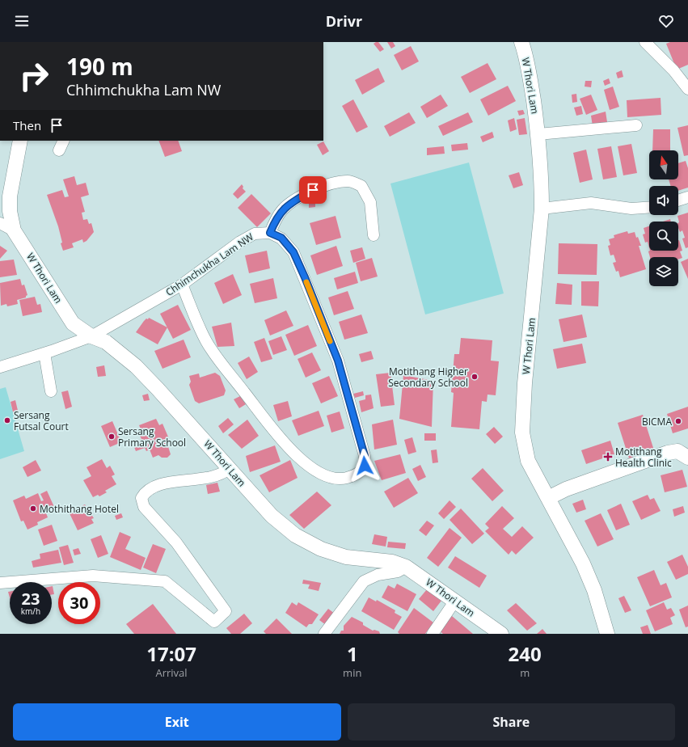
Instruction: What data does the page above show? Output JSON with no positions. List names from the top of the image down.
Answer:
{
  "streets": {
    "main road": ["W Thori Lam"],
    "street": ["Chhimchukha Lam NW"]
  },
  "crossings": [
    ["W Thori Lam", "Chhimchukha Lam NW"]
  ],
  "places": {
    "other": [
      "Motithang Higher Secondary School",
      "Sersang Futsal Court",
      "BICMA",
      "Sersang Primary School",
      "Mothithang Hotel"
    ],
    "health": ["Motithang Health Clinic"]
  },
  "north": "top",
  "page": {
    "header": "Drivr",
    "turn": ["190 m", "Chhimchukha Lam NW"],
    "then": "Then",
    "speed": "23 km/h",
    "limit": "30",
    "eta": [
      "17:07",
      "Arrival",
      "1",
      "min",
      "240",
      "m"
    ],
    "buttons": ["Exit", "Share"]
  }
}
